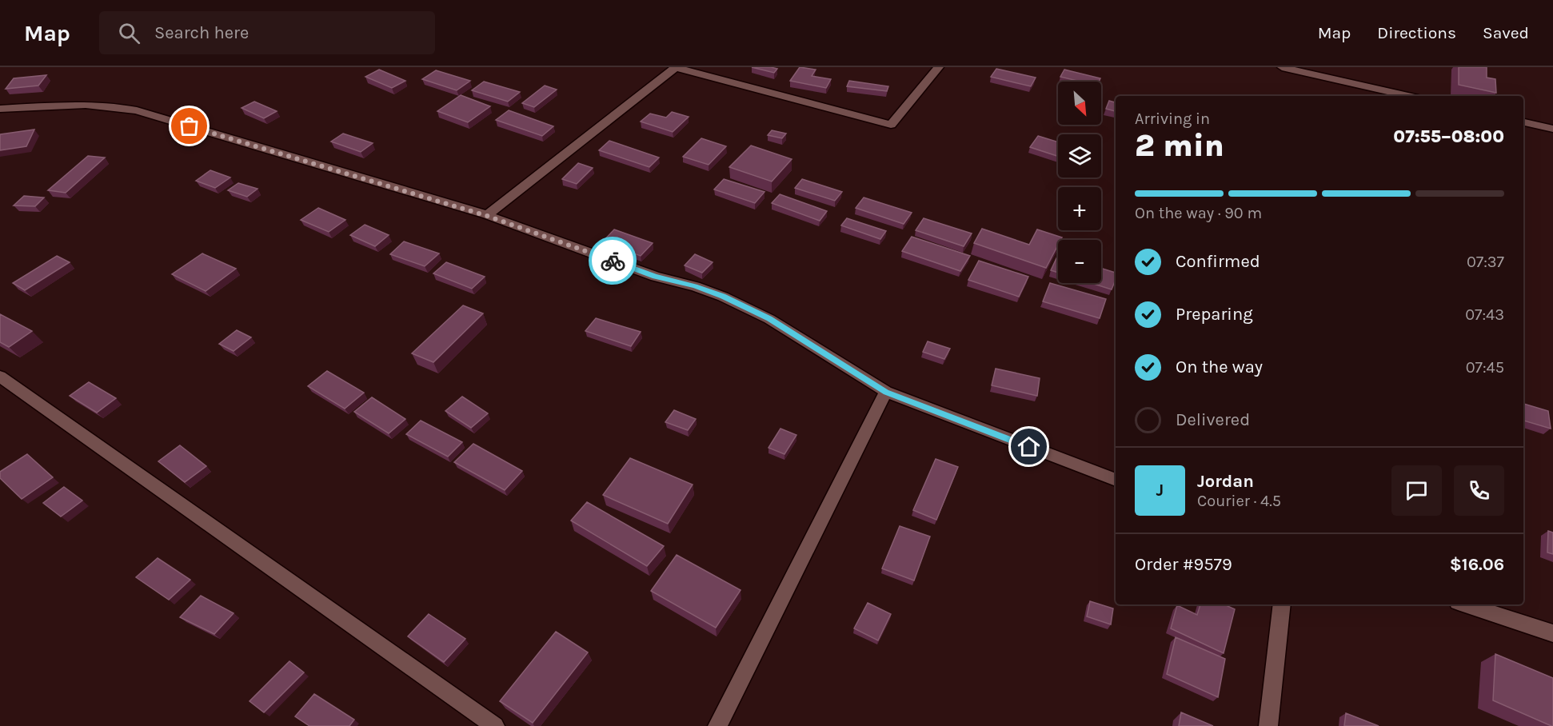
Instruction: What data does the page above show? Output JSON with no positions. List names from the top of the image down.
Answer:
{
  "north": "bottom right",
  "page": {
    "header": "Map",
    "search": "Search here",
    "nav": ["Map", "Directions", "Saved"],
    "map_buttons": ["+", "−"],
    "heading": ["2 min", "Arriving in", "07:55–08:00"],
    "panel": [
      "Jordan",
      "Courier · 4.5",
      "Order #9579",
      "$16.06"
    ],
    "bar": "On the way · 90 m",
    "list": [
      ["Confirmed", "07:37"],
      ["Preparing", "07:43"],
      ["On the way", "07:45"],
      "Delivered"
    ],
    "round": "J"
  }
}
